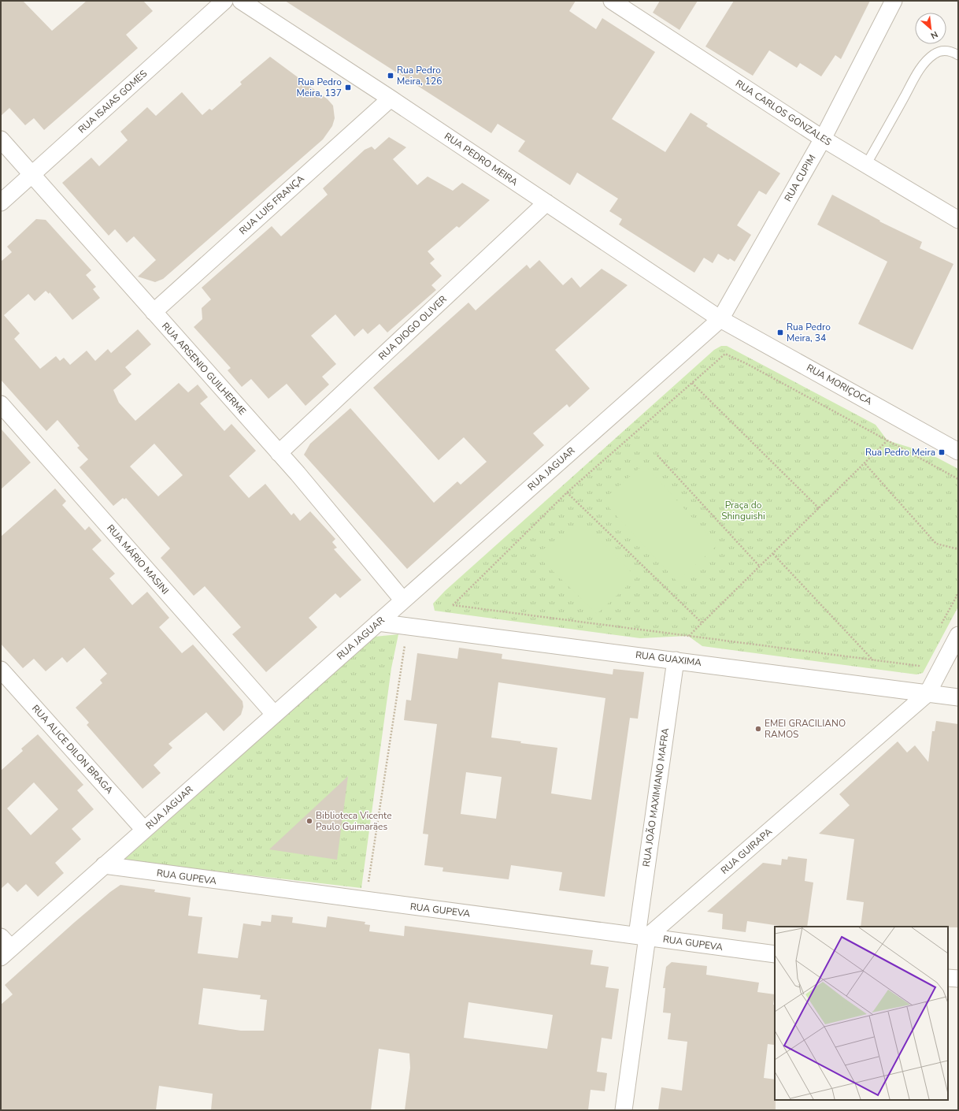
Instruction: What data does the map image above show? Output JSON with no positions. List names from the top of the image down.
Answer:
{
  "streets": {
    "street": [
      "RUA ISAIAS GOMES",
      "RUA CARLOS GONZALES",
      "RUA PEDRO MEIRA",
      "RUA CUPIM",
      "RUA LUIS FRANÇA",
      "RUA DIOGO OLIVER",
      "RUA ARSENIO GUILHERME",
      "RUA MORIÇOCA",
      "RUA JAGUAR",
      "RUA MÁRIO MASINI",
      "RUA GUAXIMA",
      "RUA ALICE DILON BRAGA",
      "RUA JOÃO MAXIMIANO MAFRA",
      "RUA GUIRAPA",
      "RUA GUPEVA"
    ]
  },
  "crossings": [
    ["RUA ISAIAS GOMES", "RUA ARSENIO GUILHERME"],
    ["RUA CARLOS GONZALES", "RUA CUPIM"],
    ["RUA PEDRO MEIRA", "RUA CUPIM"],
    ["RUA PEDRO MEIRA", "RUA LUIS FRANÇA"],
    ["RUA PEDRO MEIRA", "RUA DIOGO OLIVER"],
    ["RUA PEDRO MEIRA", "RUA MORIÇOCA"],
    ["RUA PEDRO MEIRA", "RUA JAGUAR"],
    ["RUA CUPIM", "RUA MORIÇOCA"],
    ["RUA CUPIM", "RUA JAGUAR"],
    ["RUA LUIS FRANÇA", "RUA ARSENIO GUILHERME"],
    ["RUA DIOGO OLIVER", "RUA ARSENIO GUILHERME"],
    ["RUA ARSENIO GUILHERME", "RUA JAGUAR"],
    ["RUA MORIÇOCA", "RUA JAGUAR"],
    ["RUA JAGUAR", "RUA MÁRIO MASINI"],
    ["RUA JAGUAR", "RUA GUAXIMA"],
    ["RUA JAGUAR", "RUA ALICE DILON BRAGA"],
    ["RUA JAGUAR", "RUA GUPEVA"],
    ["RUA GUAXIMA", "RUA JOÃO MAXIMIANO MAFRA"],
    ["RUA GUAXIMA", "RUA GUIRAPA"],
    ["RUA JOÃO MAXIMIANO MAFRA", "RUA GUIRAPA"],
    ["RUA JOÃO MAXIMIANO MAFRA", "RUA GUPEVA"],
    ["RUA GUIRAPA", "RUA GUPEVA"]
  ],
  "parks": ["Praça do Shinguishi"],
  "places": {
    "transit": [
      "Rua Pedro Meira, 126",
      "Rua Pedro Meira, 137",
      "Rua Pedro Meira, 34",
      "Rua Pedro Meira"
    ],
    "other": ["EMEI GRACILIANO RAMOS", "Biblioteca Vicente Paulo Guimarães"]
  },
  "north": "bottom right"
}
